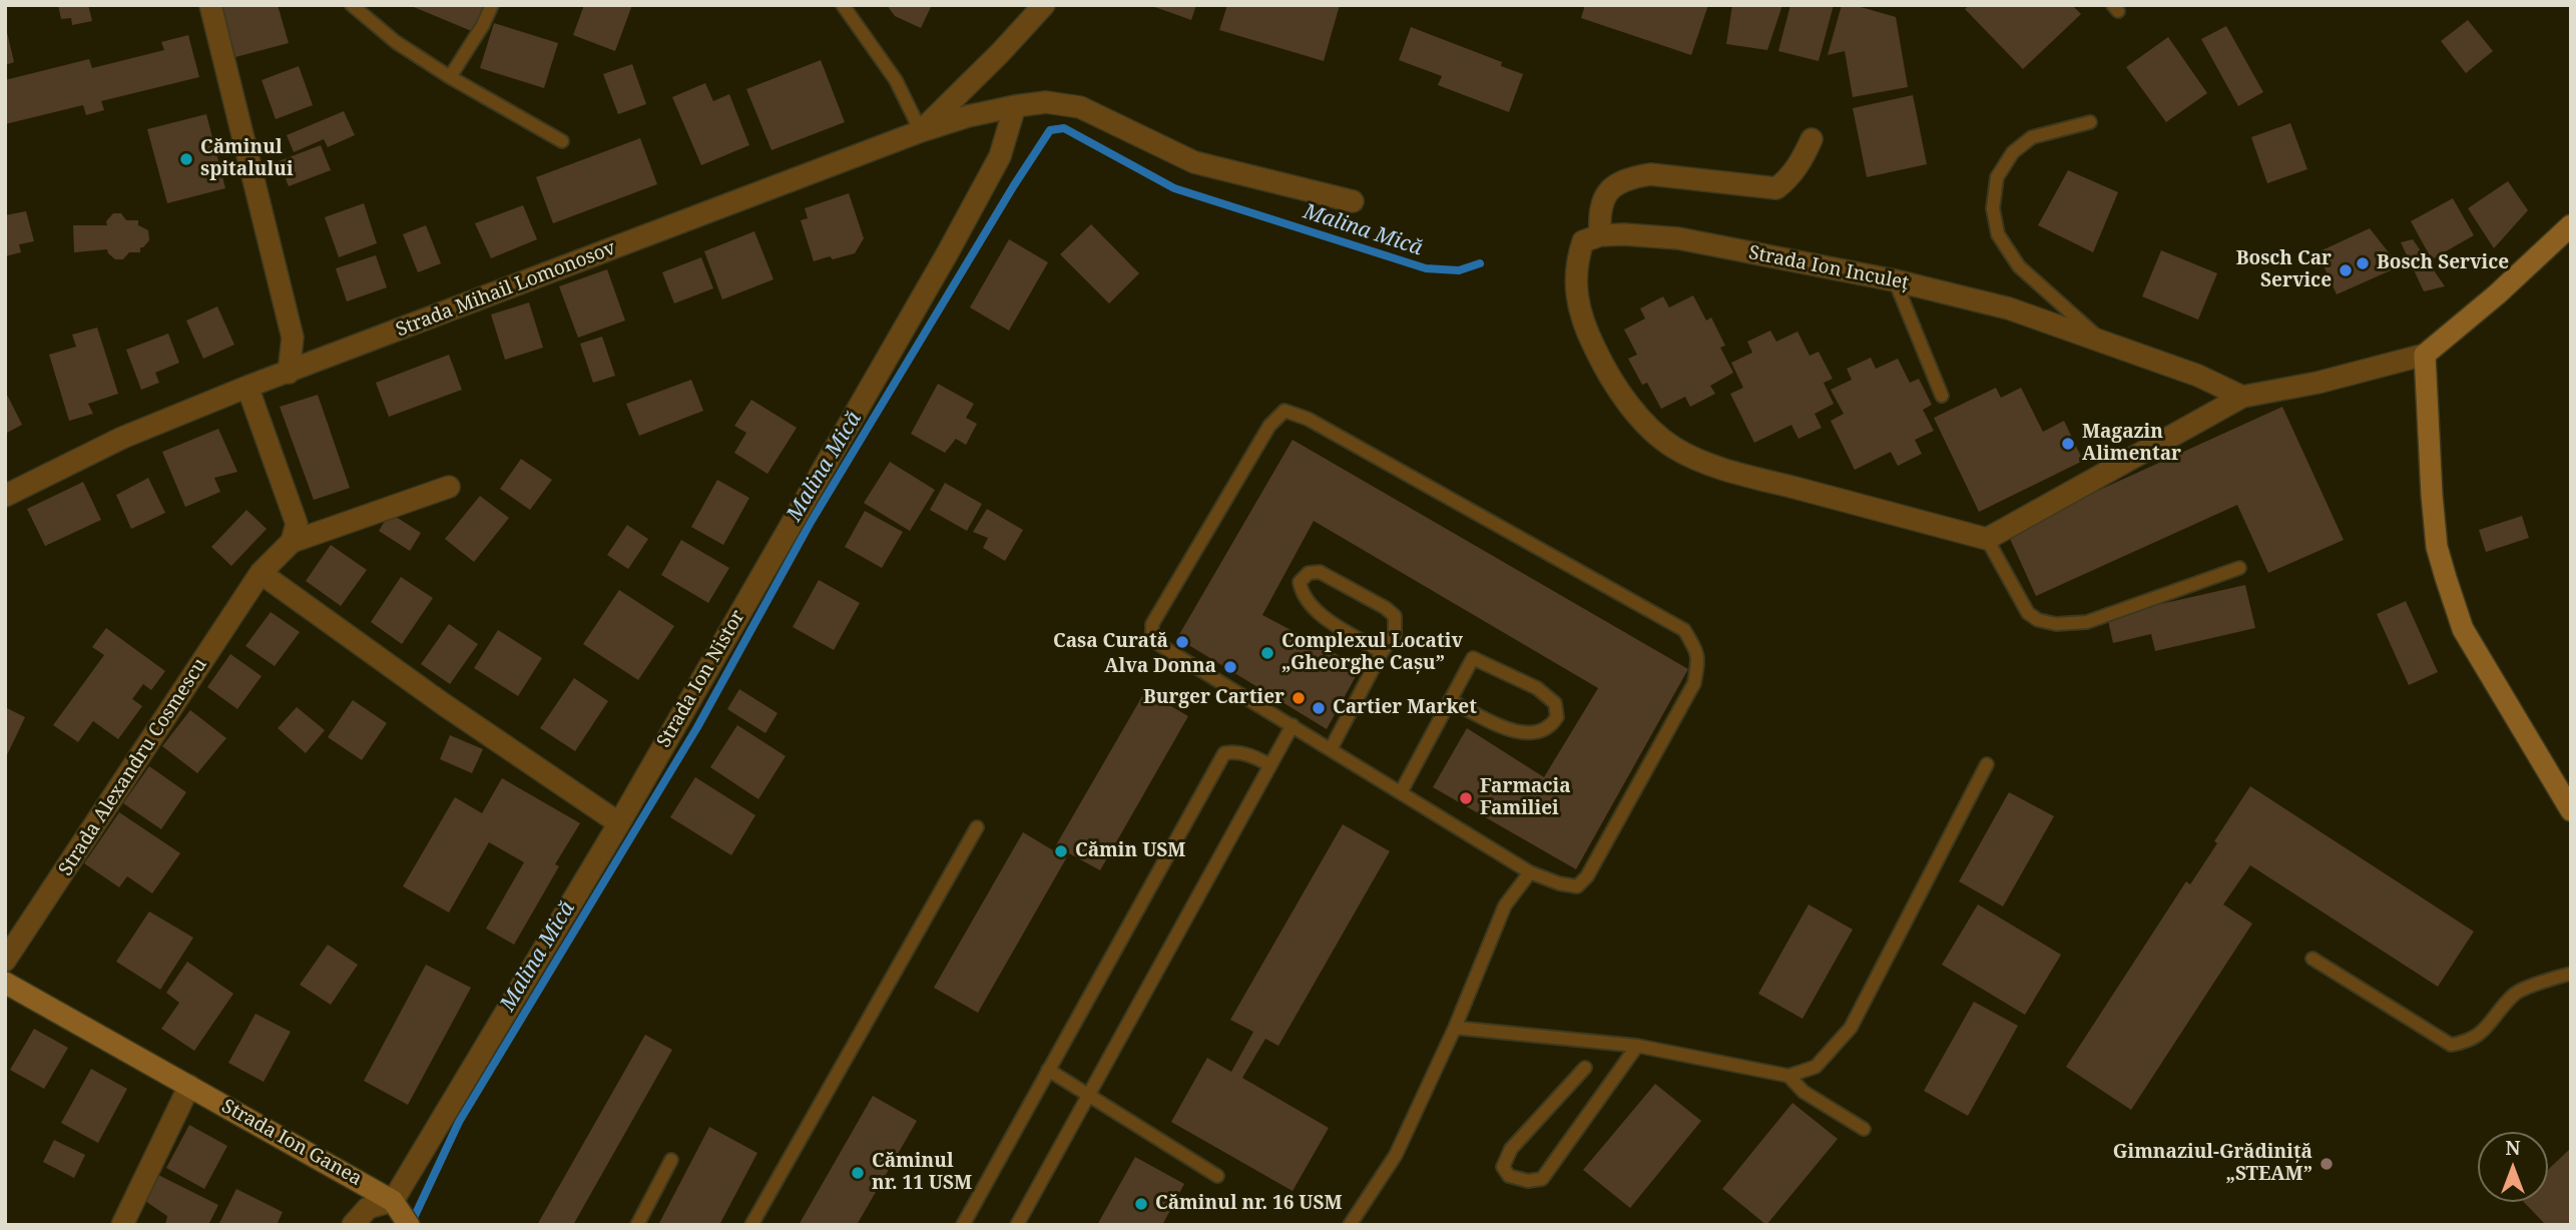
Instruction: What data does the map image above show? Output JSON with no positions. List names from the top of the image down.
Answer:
{
  "streets": {
    "main road": ["Strada Ion Ganea"],
    "street": [
      "Strada Ion Inculeț",
      "Strada Mihail Lomonosov",
      "Strada Ion Nistor",
      "Strada Alexandru Cosmescu"
    ]
  },
  "crossings": [
    ["Strada Mihail Lomonosov", "Strada Ion Nistor"],
    ["Strada Ion Nistor", "Strada Ion Ganea"]
  ],
  "water": ["Malina Mică"],
  "places": [
    "Căminul spitalului",
    "Bosch Service",
    "Bosch Car Service",
    "Magazin Alimentar",
    "Casa Curată",
    "Complexul Locativ „Gheorghe Cașu”",
    "Alva Donna",
    "Burger Cartier",
    "Cartier Market",
    "Farmacia Familiei",
    "Cămin USM",
    "Gimnaziul-Grădiniță „STEAM”",
    "Căminul nr. 11 USM",
    "Căminul nr. 16 USM"
  ],
  "north": "top"
}
